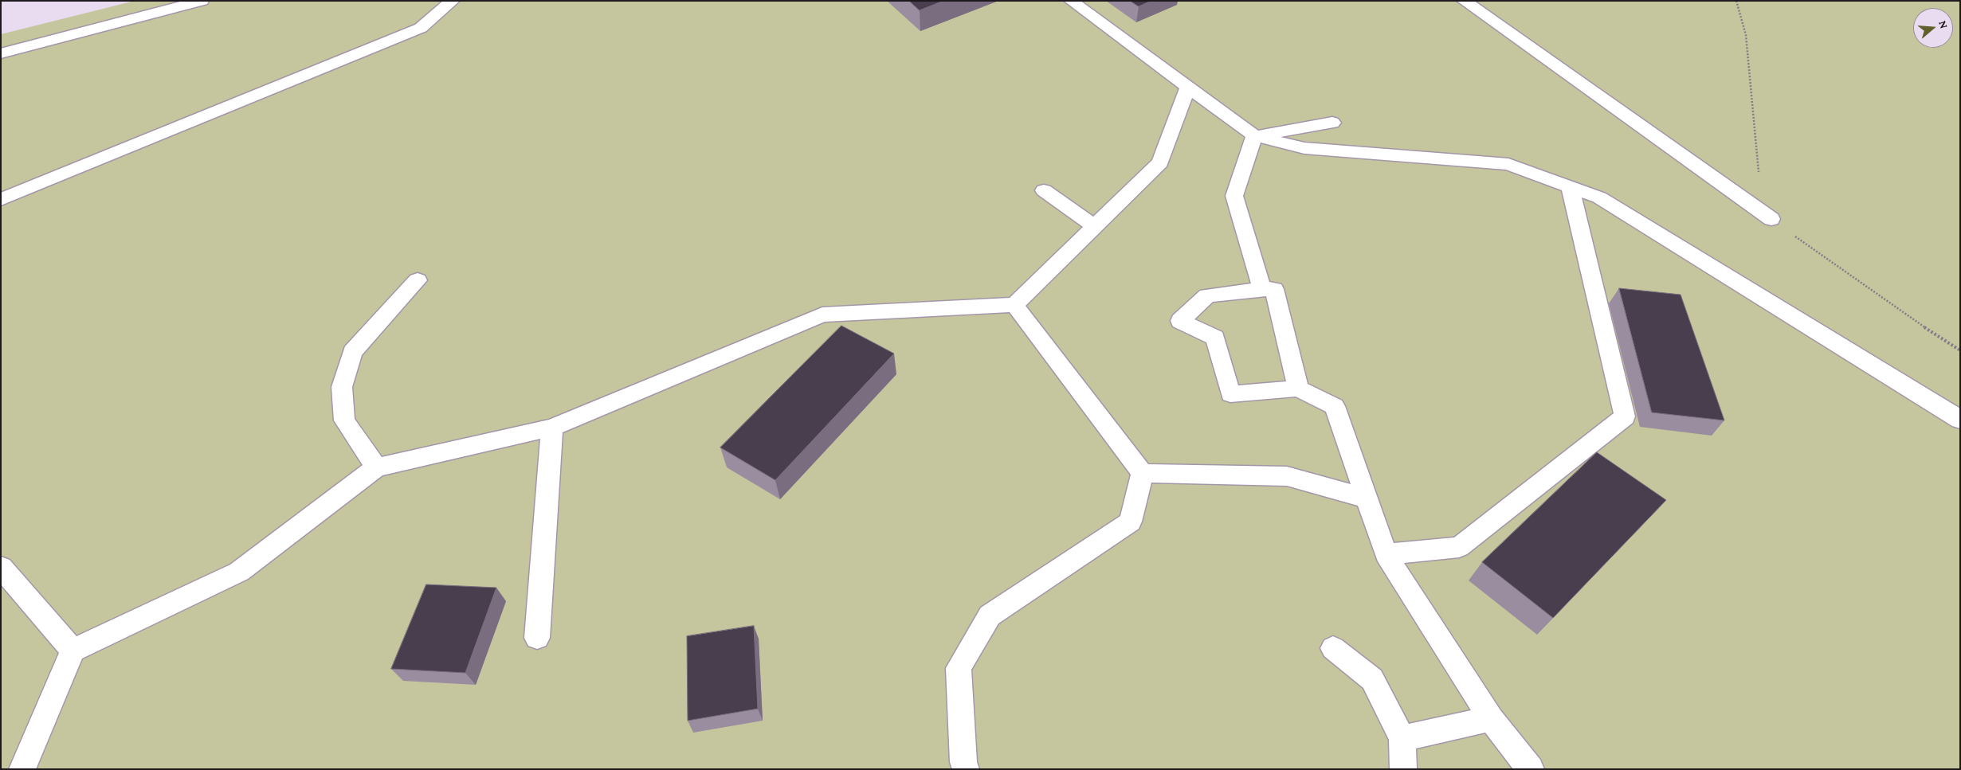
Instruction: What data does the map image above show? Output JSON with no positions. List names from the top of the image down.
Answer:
{
  "north": "right"
}
